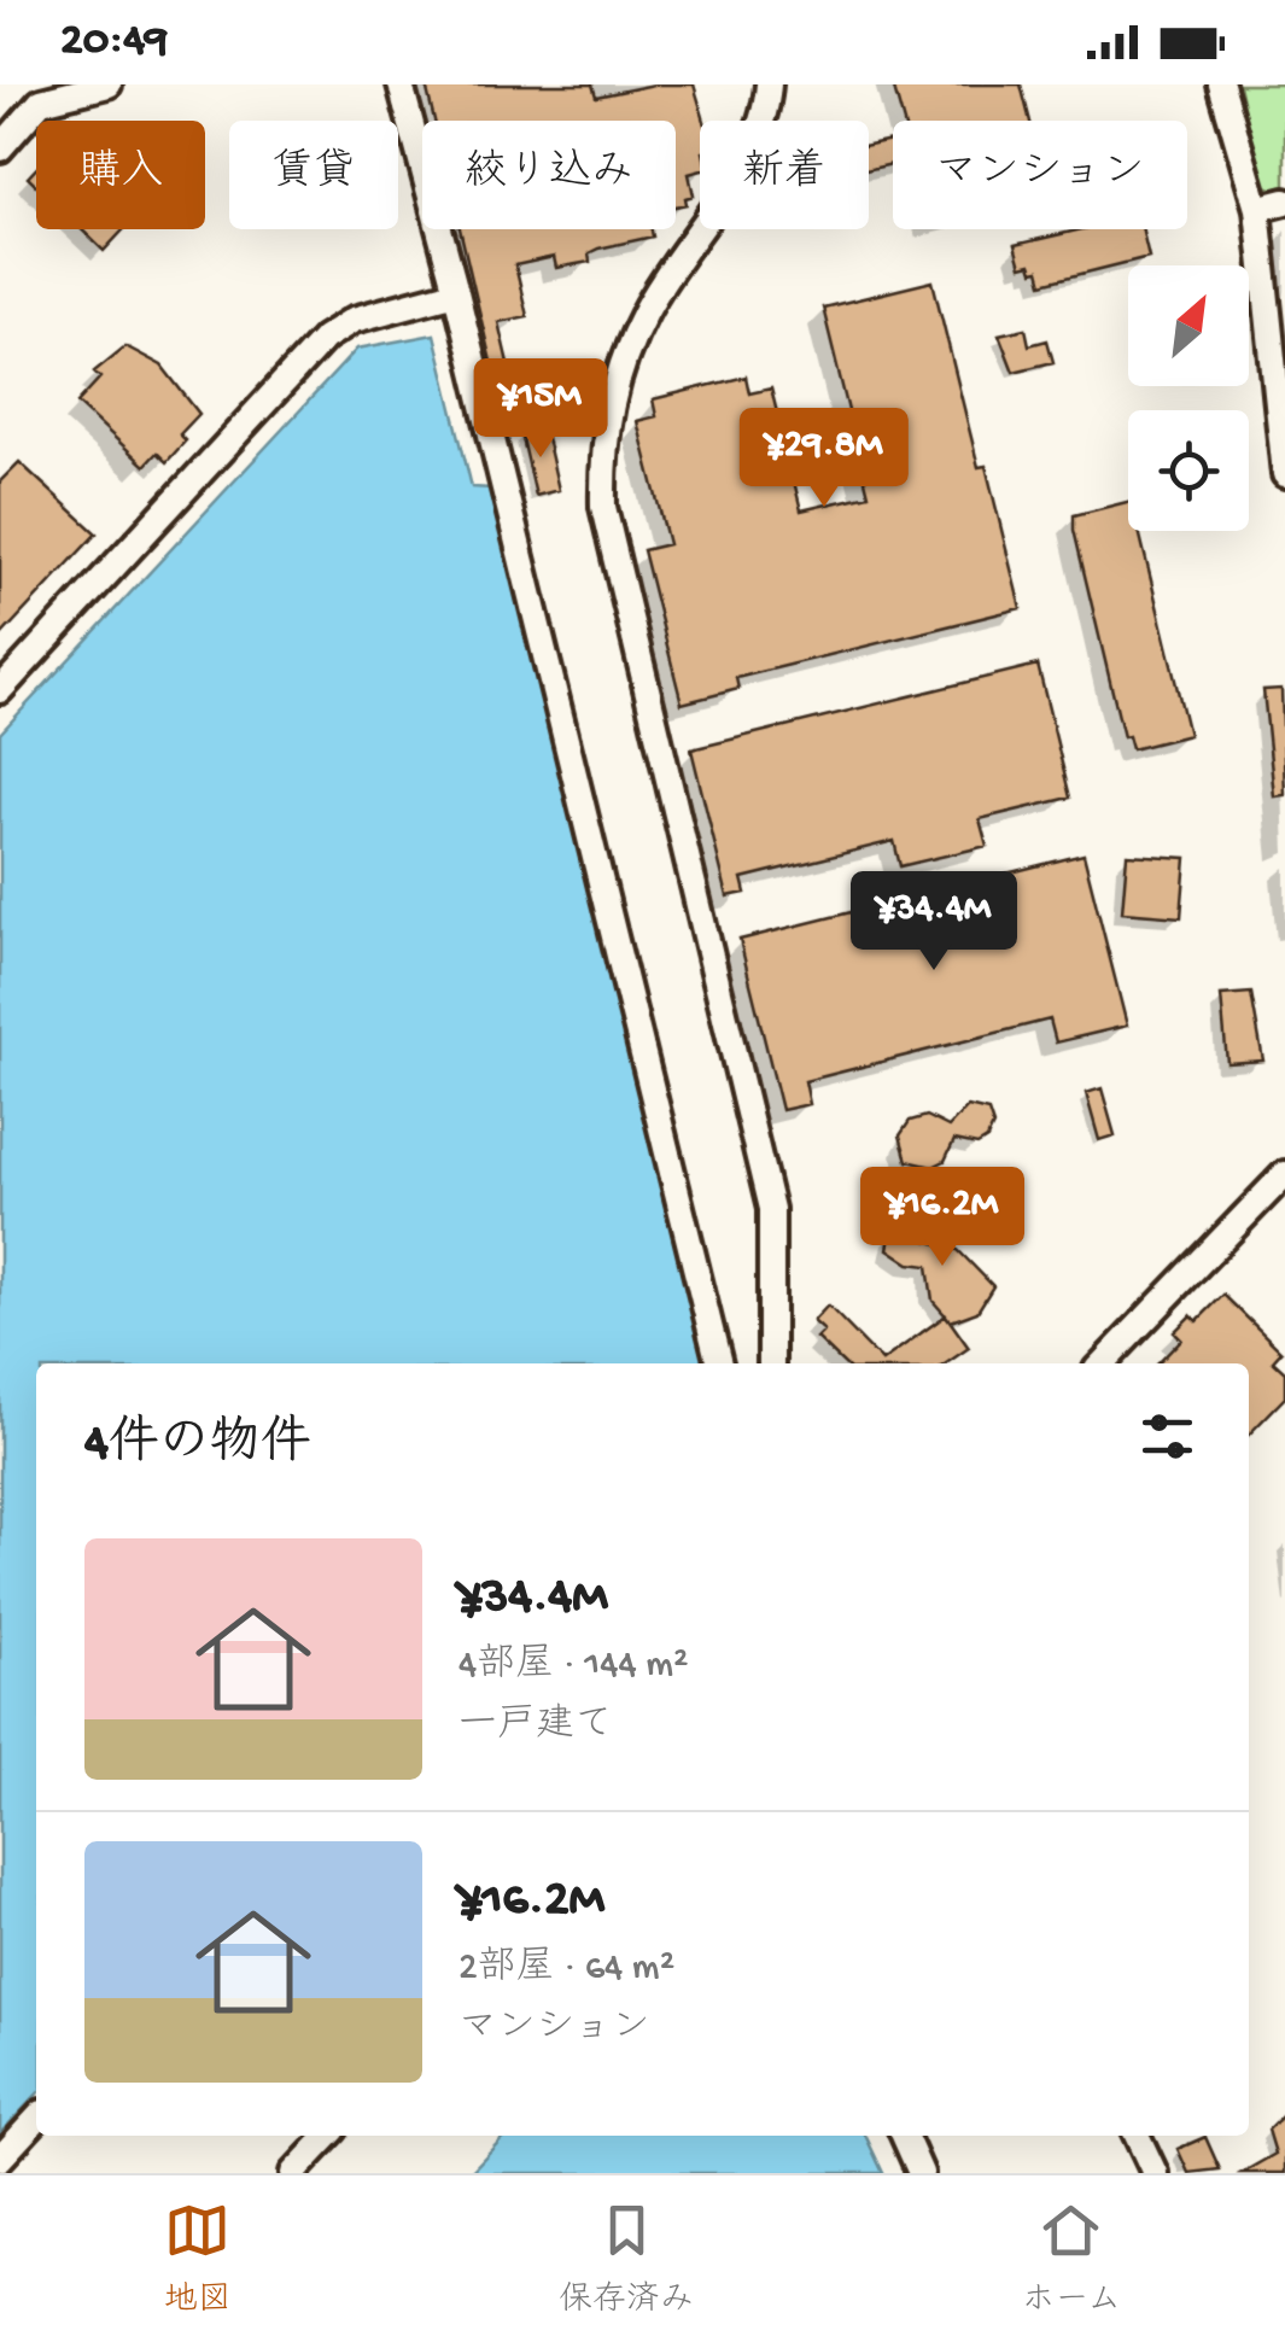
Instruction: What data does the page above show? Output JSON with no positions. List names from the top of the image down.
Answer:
{
  "north": "top right",
  "page": {
    "status": "20:49",
    "chip": [
      "購入",
      "賃貸",
      "絞り込み",
      "新着",
      "マンション"
    ],
    "price": [
      "¥15M",
      "¥29.8M",
      "¥34.4M",
      "¥16.2M"
    ],
    "heading": "4件の物件",
    "list": [
      {
        "name": "¥34.4M",
        "note": "4部屋 · 144 m² · 一戸建て"
      },
      {
        "name": "¥16.2M",
        "note": "2部屋 · 64 m² · マンション"
      }
    ],
    "tabs": ["地図", "保存済み", "ホーム"]
  }
}
